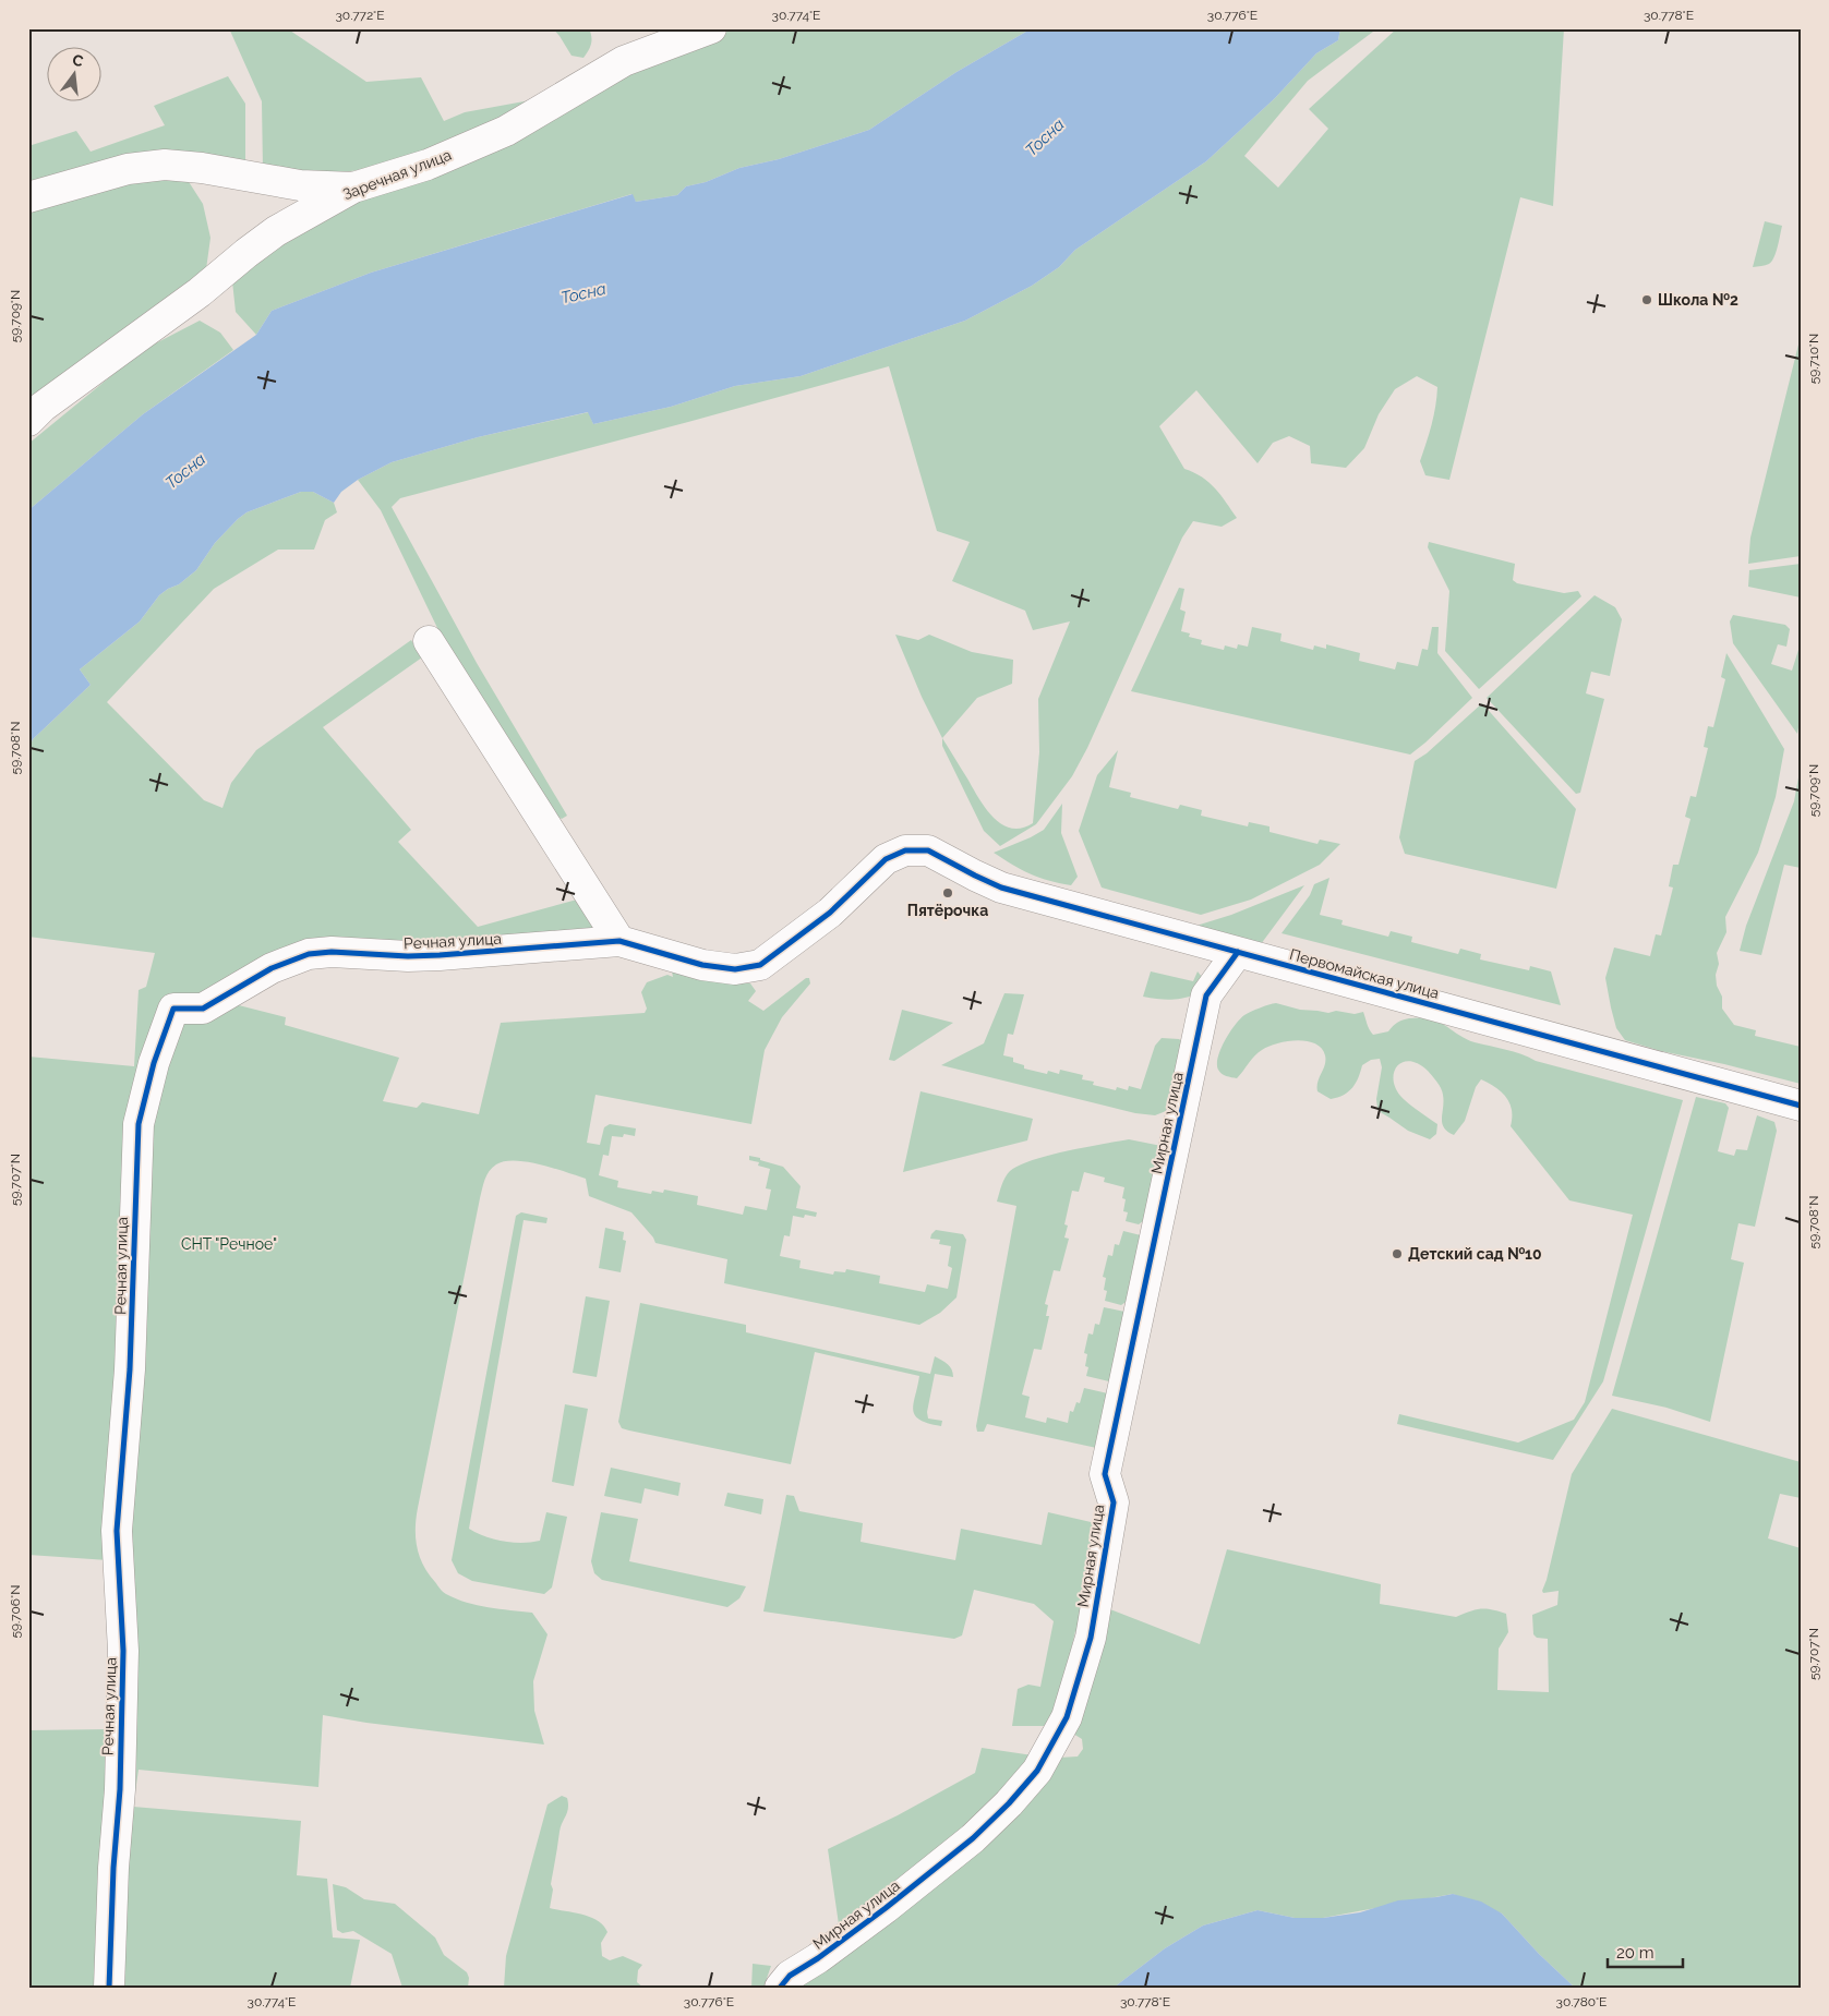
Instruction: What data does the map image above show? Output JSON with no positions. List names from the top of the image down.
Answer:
{
  "streets": {
    "street": [
      "Заречная улица",
      "Речная улица",
      "Первомайская улица",
      "Мирная улица"
    ]
  },
  "crossings": [
    ["Речная улица", "Первомайская улица"],
    ["Первомайская улица", "Мирная улица"]
  ],
  "water": ["Тосна"],
  "parks": ["СНТ \"Речное\""],
  "places": ["Школа №2", "Пятёрочка", "Детский сад №10"],
  "scale_bar": "20 m",
  "north": "top",
  "coordinates": [
    "30.772°E",
    "30.774°E",
    "30.776°E",
    "30.778°E",
    "59.709°N",
    "59.710°N",
    "59.708°N",
    "59.707°N",
    "59.706°N",
    "30.780°E"
  ]
}
